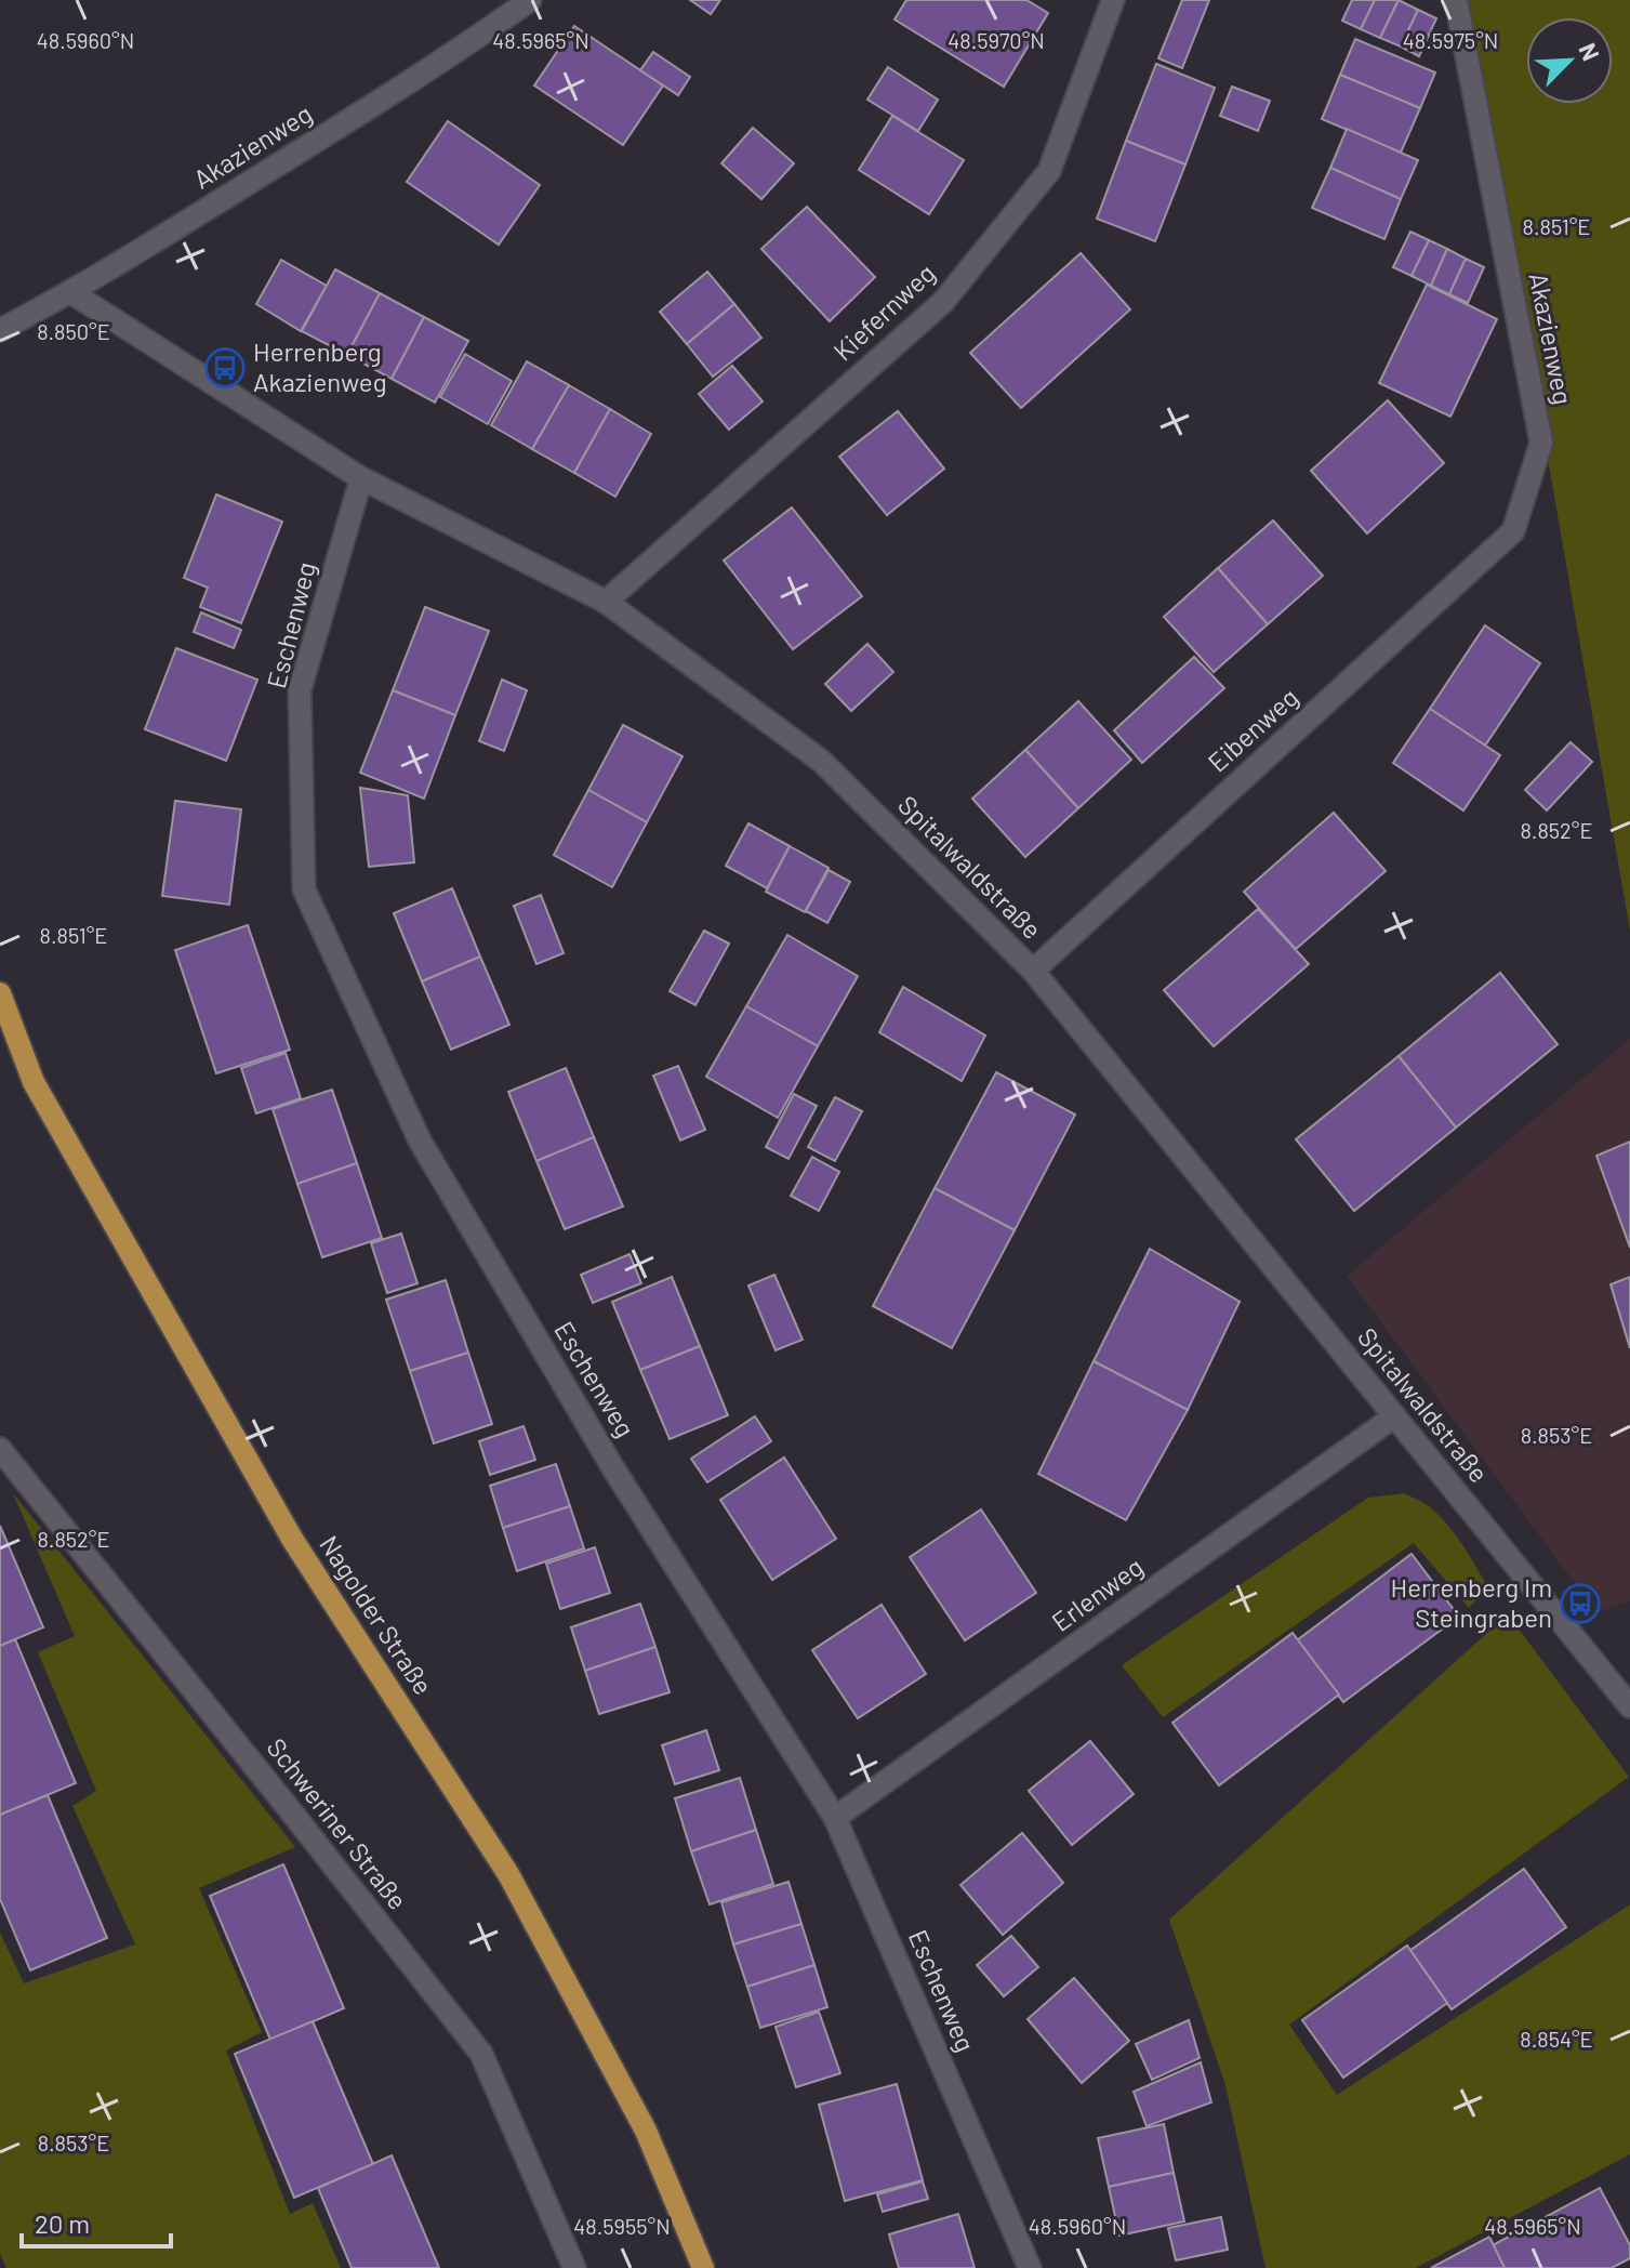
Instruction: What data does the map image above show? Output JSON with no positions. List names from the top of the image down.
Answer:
{
  "streets": {
    "main road": ["Nagolder Straße"],
    "street": [
      "Akazienweg",
      "Kiefernweg",
      "Eschenweg",
      "Eibenweg",
      "Spitalwaldstraße",
      "Erlenweg",
      "Schweriner Straße"
    ]
  },
  "crossings": [
    ["Akazienweg", "Eibenweg"],
    ["Akazienweg", "Spitalwaldstraße"],
    ["Kiefernweg", "Spitalwaldstraße"],
    ["Eschenweg", "Spitalwaldstraße"],
    ["Eschenweg", "Erlenweg"],
    ["Eibenweg", "Spitalwaldstraße"],
    ["Spitalwaldstraße", "Erlenweg"]
  ],
  "places": {
    "bus stop": ["Herrenberg Akazienweg", "Herrenberg Im Steingraben"]
  },
  "scale_bar": "20 m",
  "north": "top right",
  "coordinates": [
    "48.5960°N",
    "48.5965°N",
    "48.5970°N",
    "48.5975°N",
    "8.851°E",
    "8.850°E",
    "8.852°E",
    "8.853°E",
    "8.854°E",
    "48.5955°N"
  ]
}
